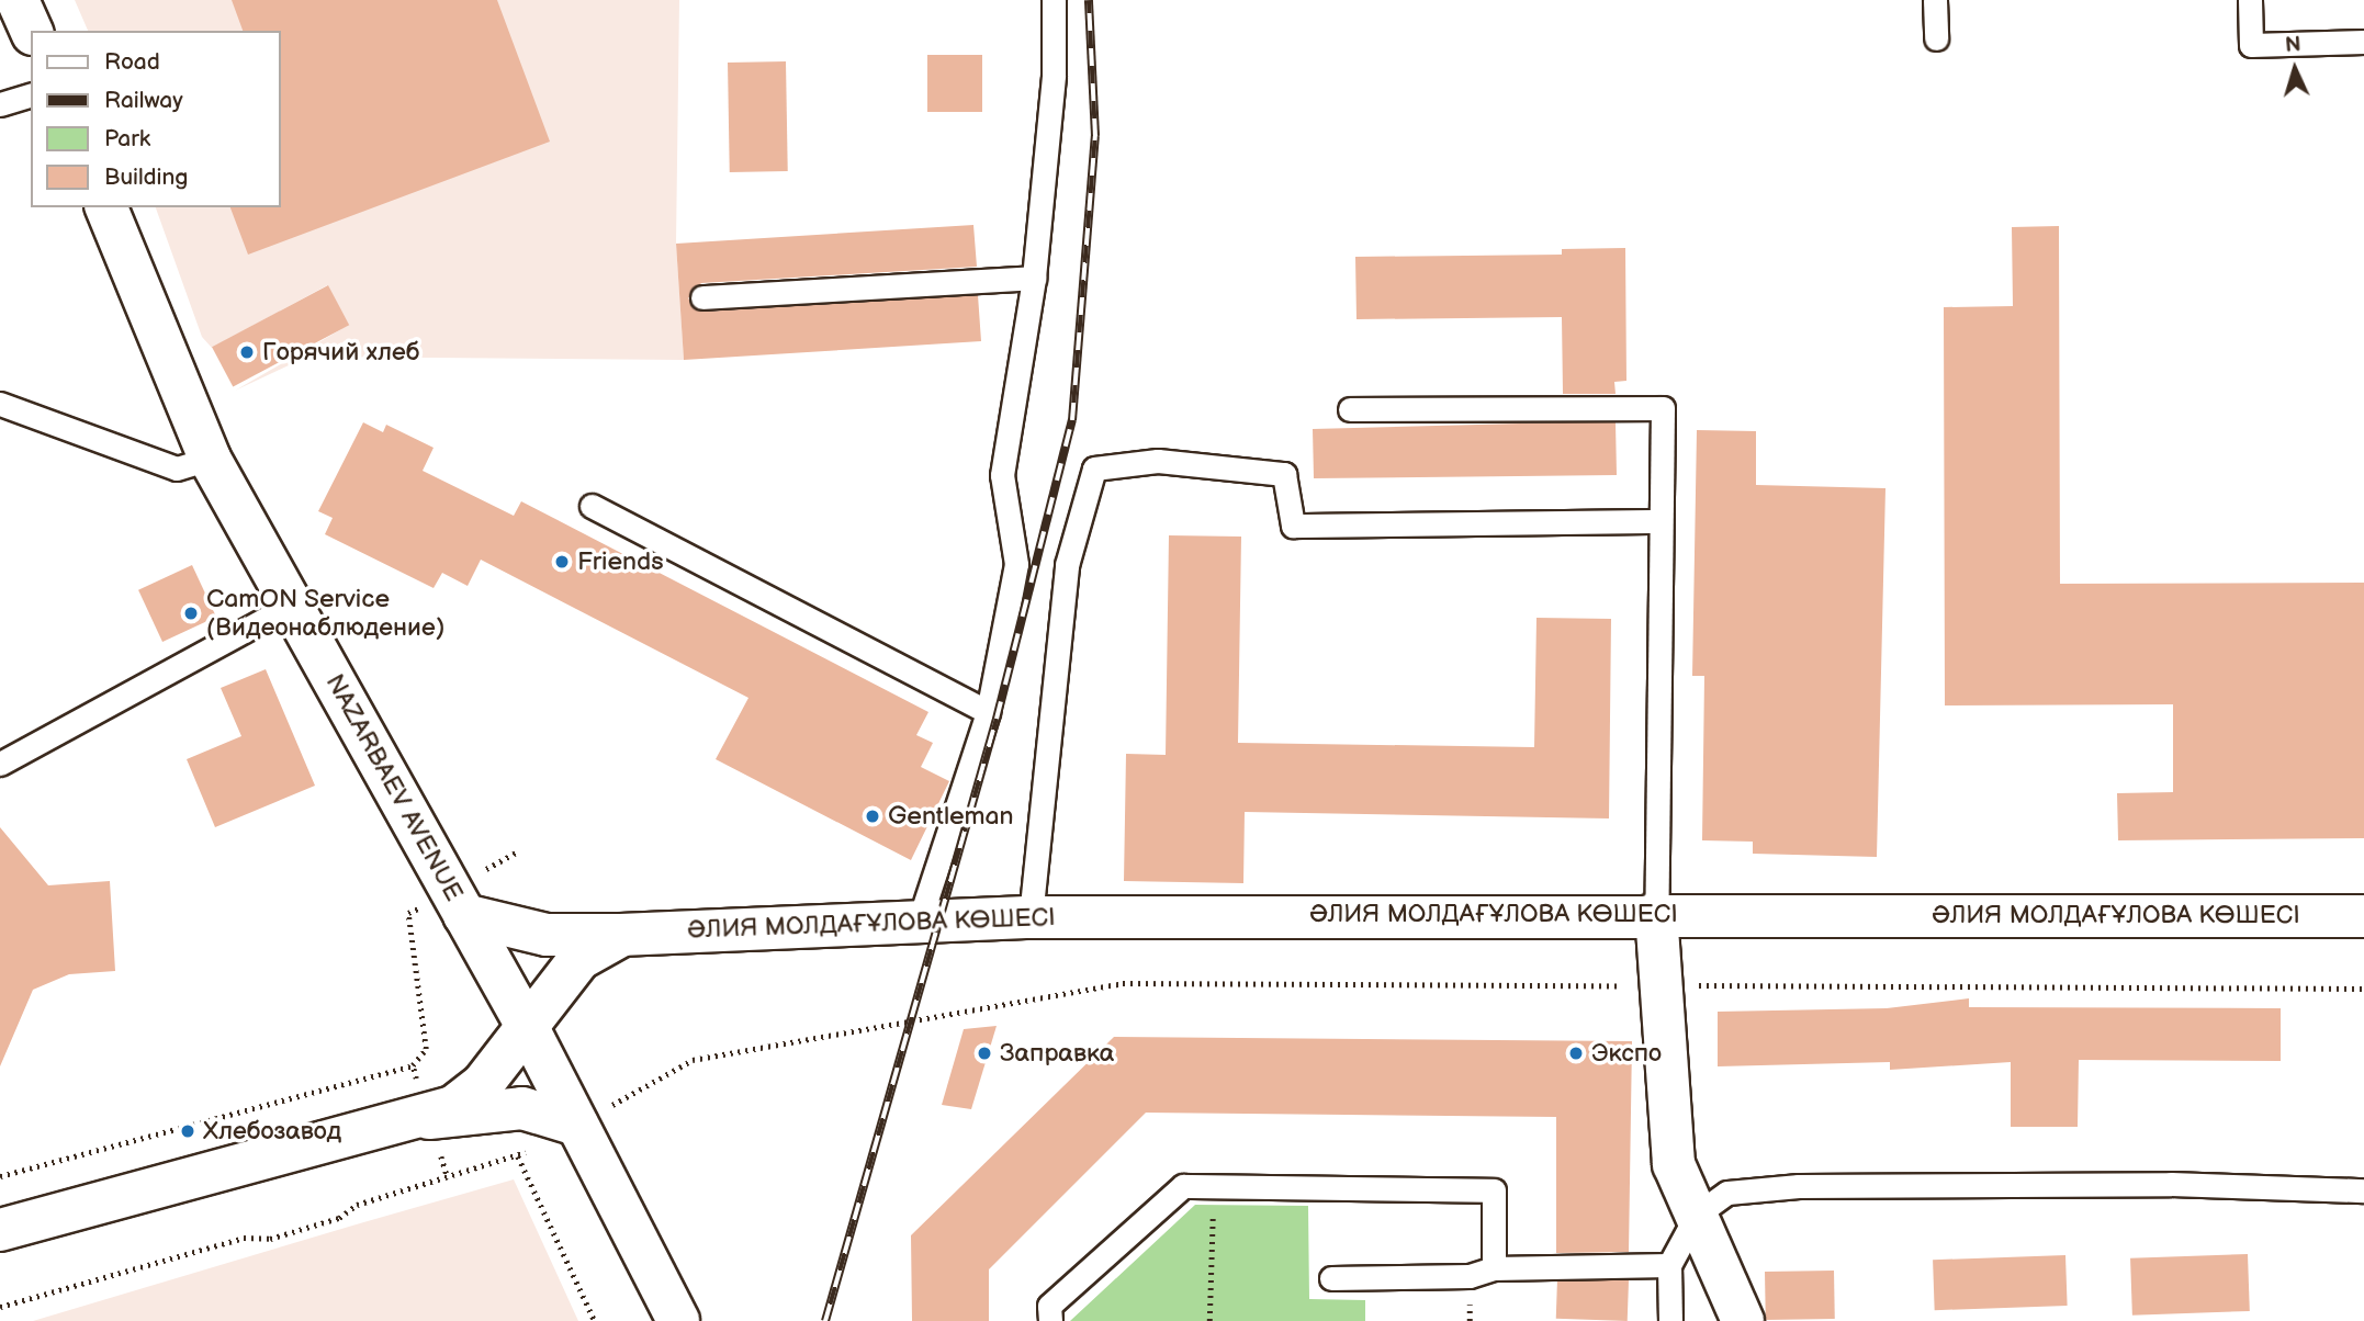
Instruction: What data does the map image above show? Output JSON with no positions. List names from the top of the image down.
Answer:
{
  "streets": {
    "main road": ["NAZARBAEV AVENUE", "ӘЛИЯ МОЛДАҒҰЛОВА КӨШЕСІ"]
  },
  "crossings": [
    ["NAZARBAEV AVENUE", "ӘЛИЯ МОЛДАҒҰЛОВА КӨШЕСІ"]
  ],
  "places": [
    "Горячий хлеб",
    "Friends",
    "CamON Service (Видеонаблюдение)",
    "Gentleman",
    "Заправка",
    "Экспо",
    "Хлебозавод"
  ],
  "legend": [
    "Road",
    "Railway",
    "Park",
    "Building"
  ],
  "north": "top"
}
